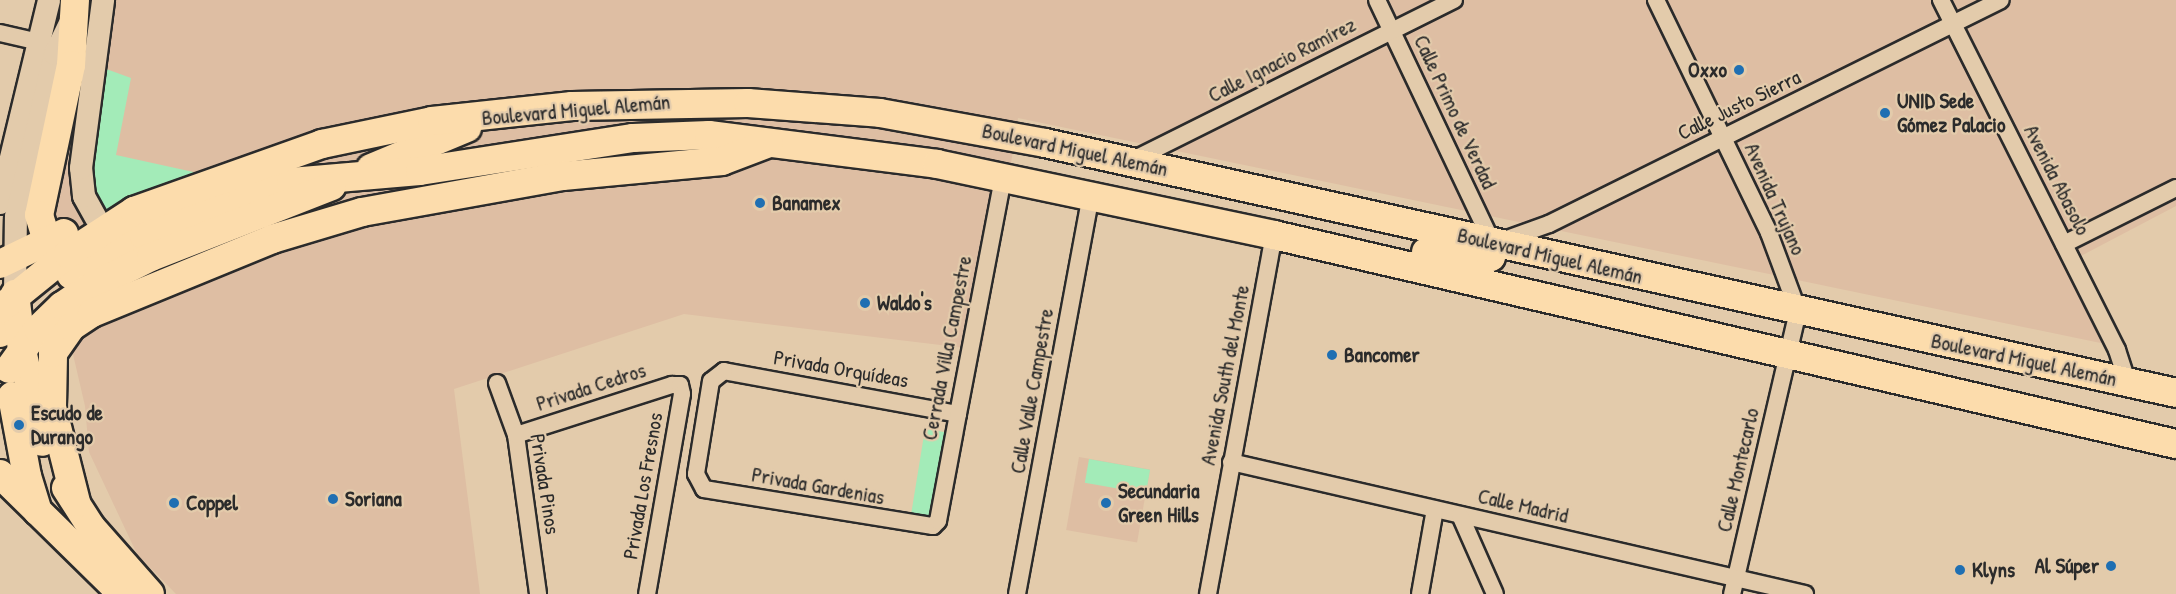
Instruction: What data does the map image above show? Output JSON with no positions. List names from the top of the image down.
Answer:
{
  "streets": {
    "highway": ["Boulevard Miguel Alemán"],
    "street": [
      "Calle Ignacio Ramírez",
      "Calle Justo Sierra",
      "Calle Primo de Verdad",
      "Avenida Abasolo",
      "Avenida Trujano",
      "Cerrada Villa Campestre",
      "Privada Orquídeas",
      "Avenida South del Monte",
      "Privada Cedros",
      "Calle Valle Campestre",
      "Calle Montecarlo",
      "Privada Pinos",
      "Privada Los Fresnos",
      "Privada Gardenias",
      "Calle Madrid"
    ]
  },
  "crossings": [
    ["Calle Ignacio Ramírez", "Boulevard Miguel Alemán"],
    ["Calle Ignacio Ramírez", "Calle Primo de Verdad"],
    ["Calle Justo Sierra", "Boulevard Miguel Alemán"],
    ["Calle Justo Sierra", "Calle Primo de Verdad"],
    ["Calle Justo Sierra", "Avenida Abasolo"],
    ["Calle Justo Sierra", "Avenida Trujano"],
    ["Boulevard Miguel Alemán", "Calle Primo de Verdad"],
    ["Boulevard Miguel Alemán", "Avenida Abasolo"],
    ["Boulevard Miguel Alemán", "Avenida Trujano"],
    ["Boulevard Miguel Alemán", "Cerrada Villa Campestre"],
    ["Boulevard Miguel Alemán", "Avenida South del Monte"],
    ["Boulevard Miguel Alemán", "Calle Valle Campestre"],
    ["Boulevard Miguel Alemán", "Calle Montecarlo"],
    ["Cerrada Villa Campestre", "Privada Orquídeas"],
    ["Cerrada Villa Campestre", "Privada Gardenias"],
    ["Privada Orquídeas", "Privada Gardenias"],
    ["Avenida South del Monte", "Calle Madrid"],
    ["Privada Cedros", "Privada Pinos"],
    ["Privada Cedros", "Privada Los Fresnos"],
    ["Calle Montecarlo", "Calle Madrid"]
  ],
  "places": [
    "Oxxo",
    "UNID Sede Gómez Palacio",
    "Banamex",
    "Waldo's",
    "Bancomer",
    "Escudo de Durango",
    "Soriana",
    "Coppel",
    "Secundaria Green Hills",
    "Al Súper",
    "Klyns"
  ]
}
